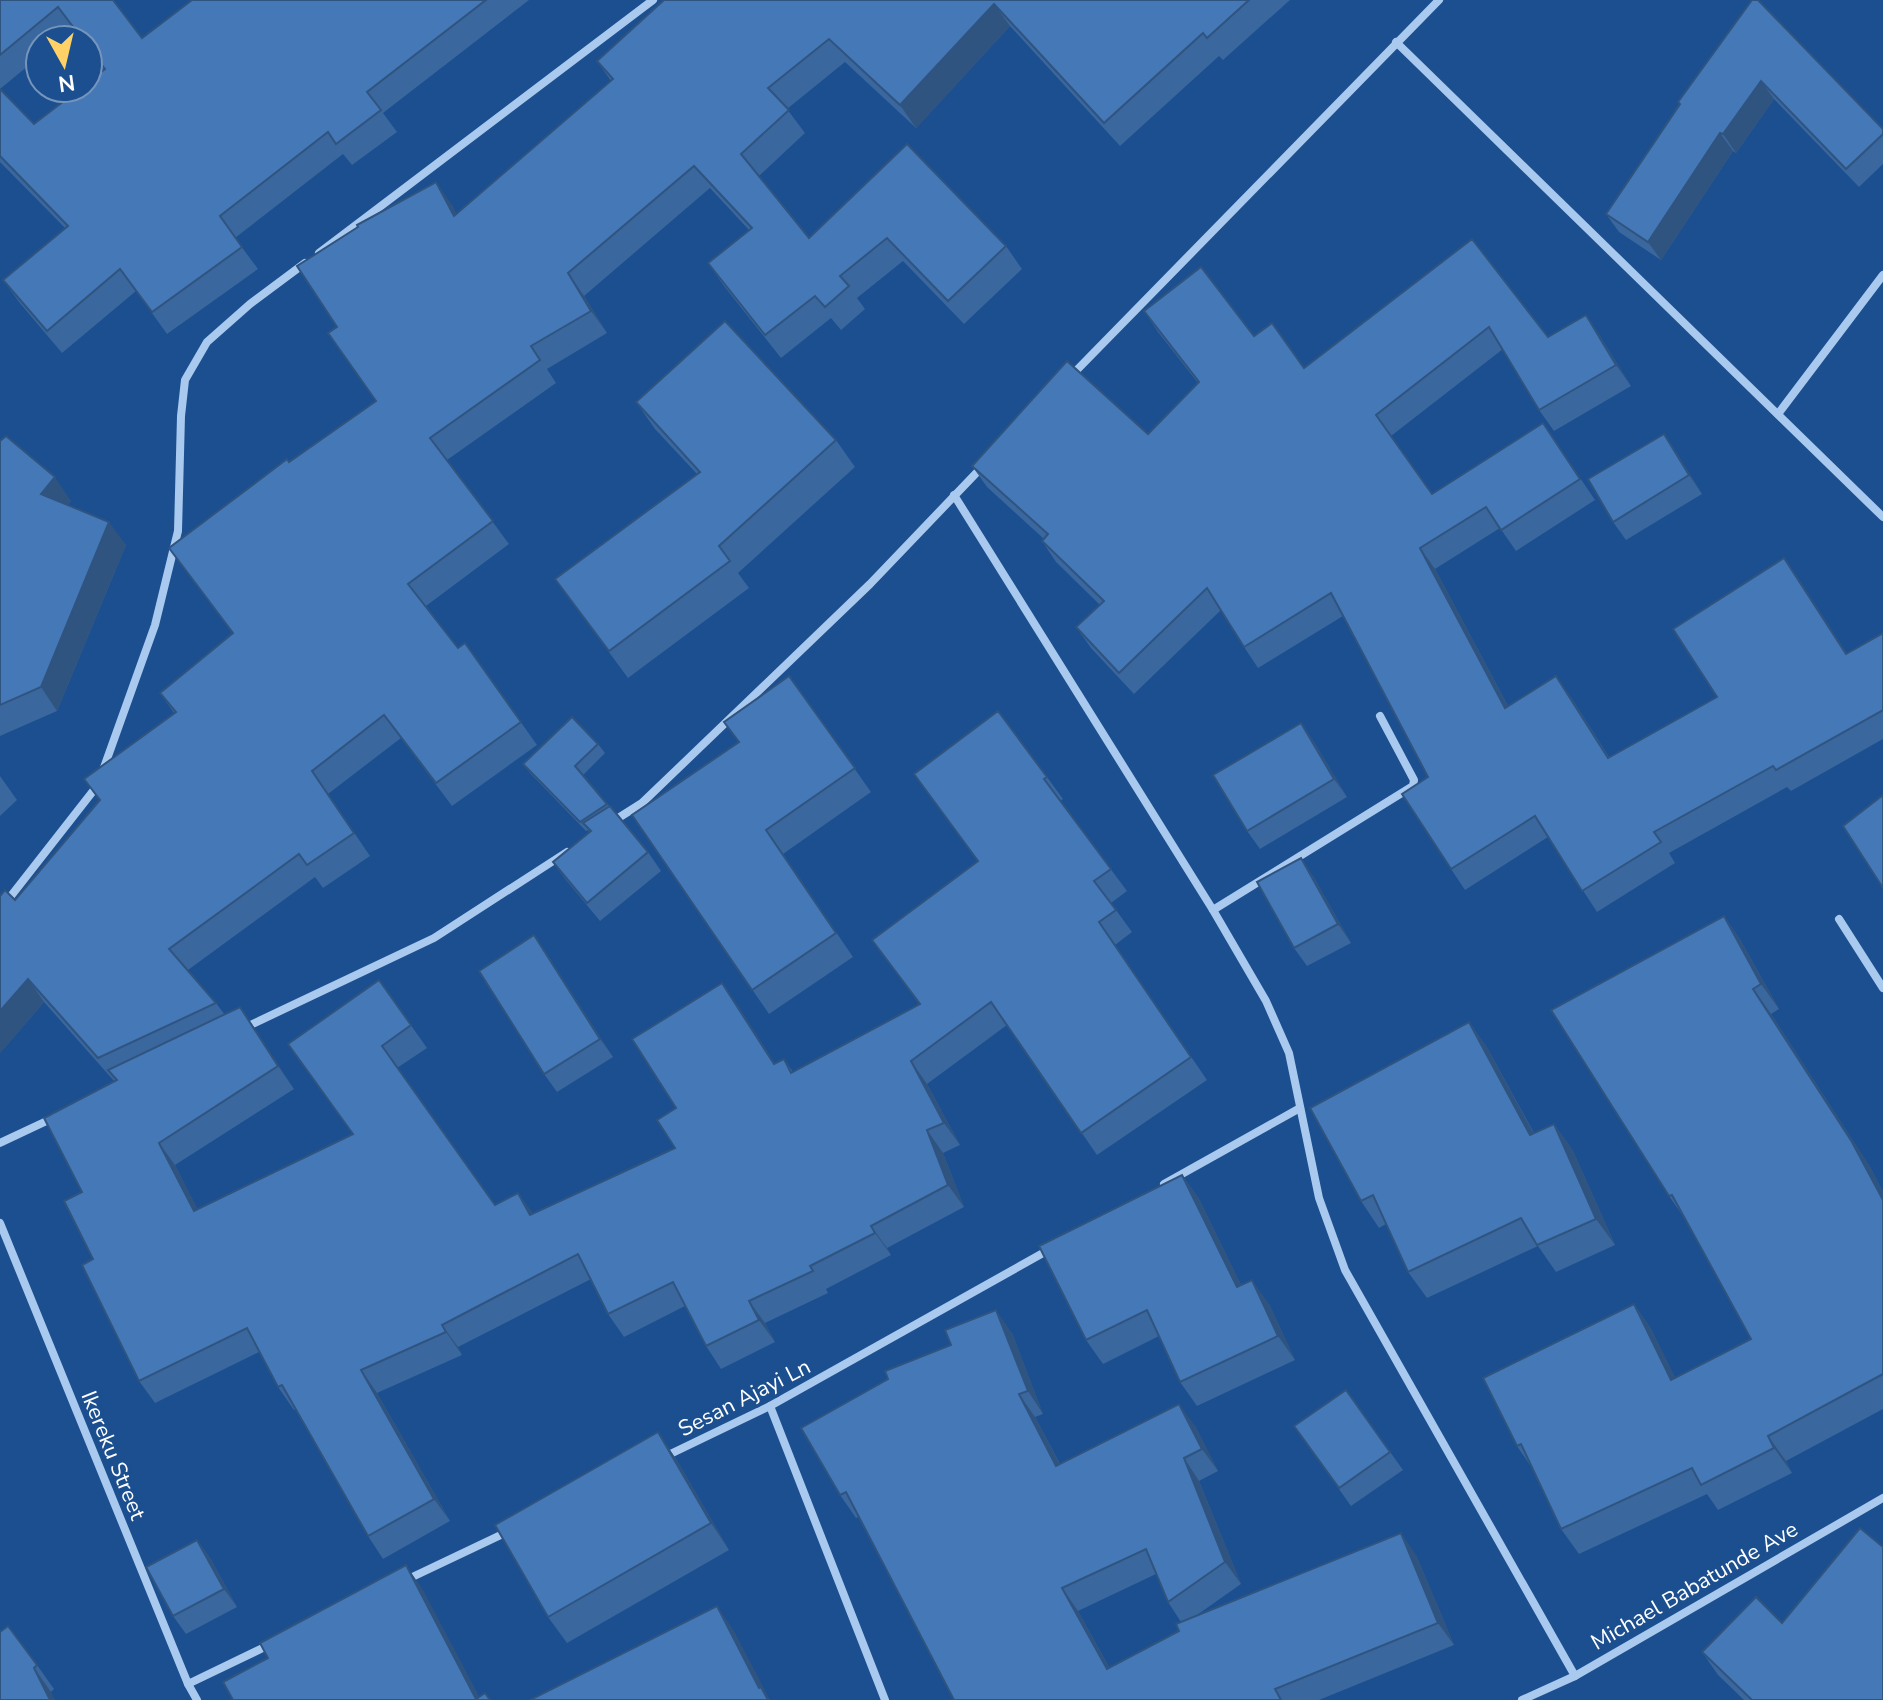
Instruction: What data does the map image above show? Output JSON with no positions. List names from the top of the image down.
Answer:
{
  "streets": {
    "street": ["Sesan Ajayi Ln", "Ikereku Street", "Michael Babatunde Ave"]
  },
  "north": "bottom"
}
